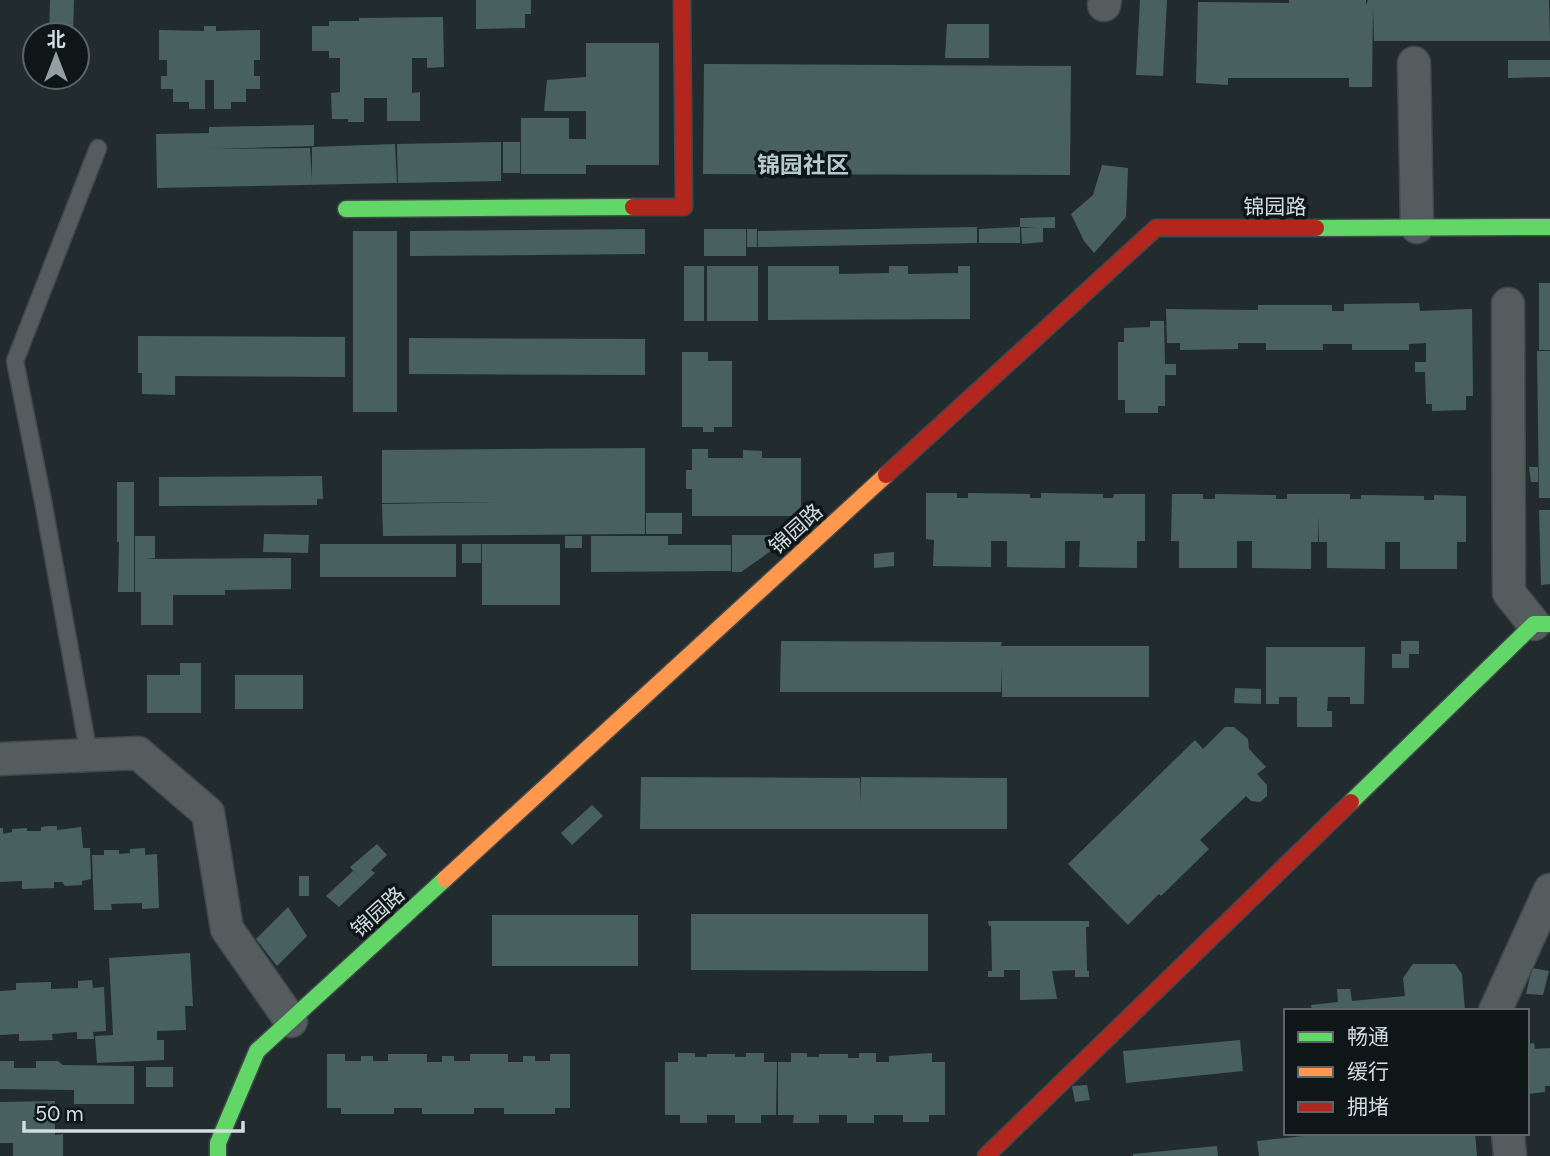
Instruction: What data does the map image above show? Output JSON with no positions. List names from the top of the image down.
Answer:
{
  "streets": {
    "street": ["锦园路"]
  },
  "districts": ["锦园社区"],
  "legend": ["畅通", "缓行", "拥堵"],
  "scale_bar": "50 m",
  "north": "top"
}
